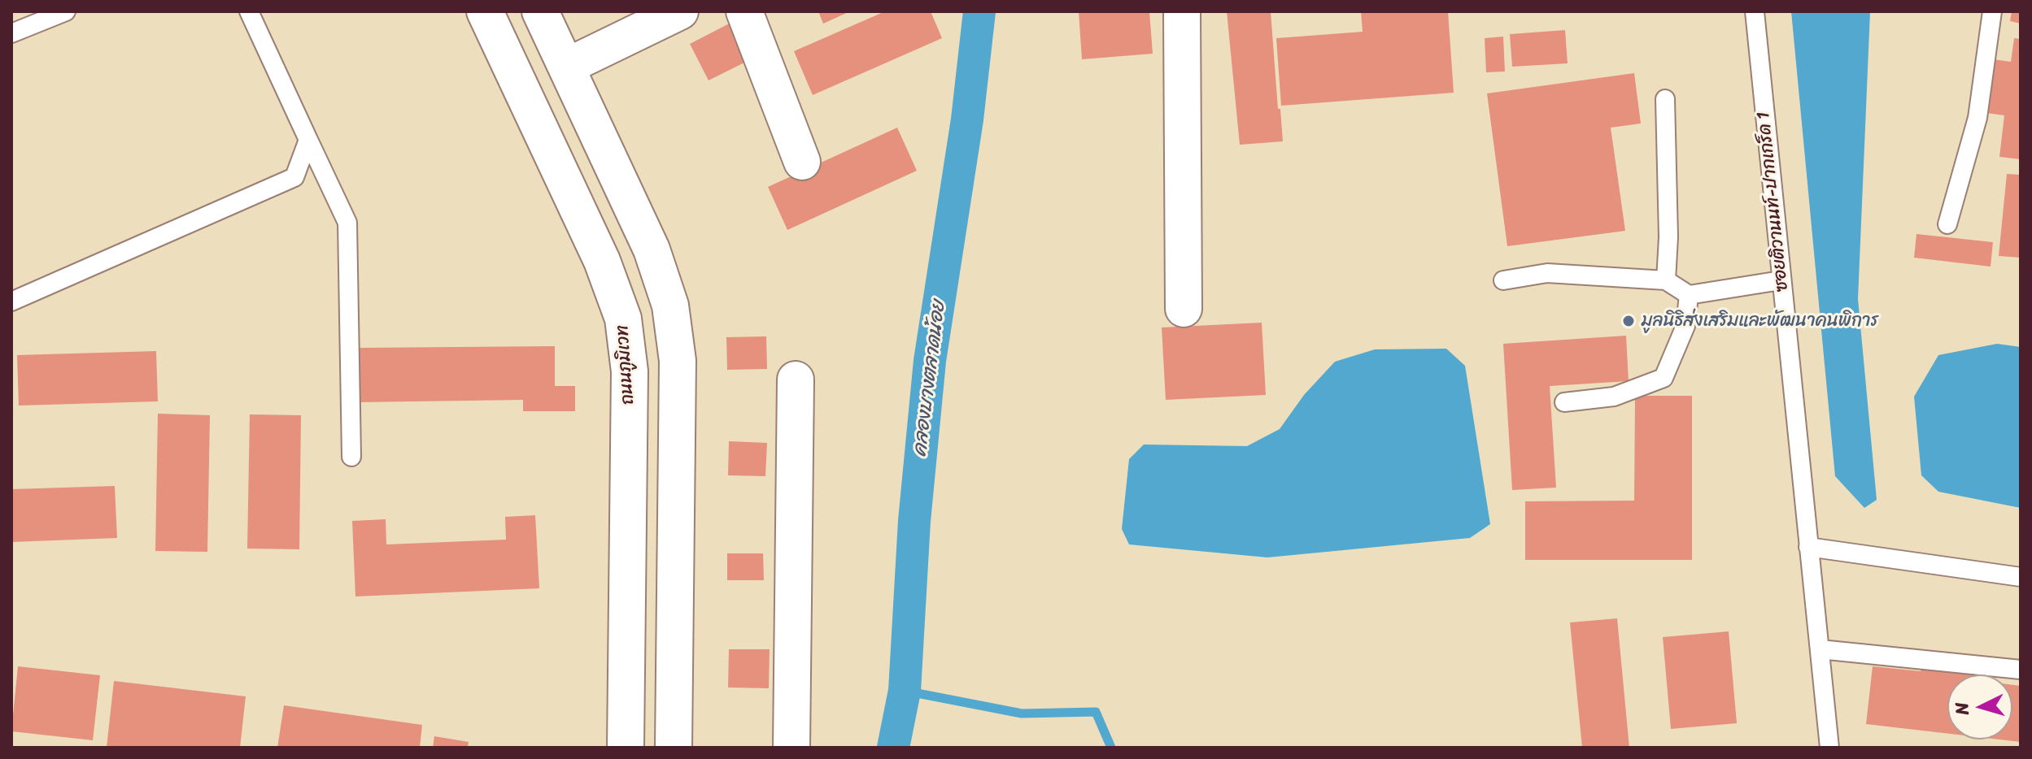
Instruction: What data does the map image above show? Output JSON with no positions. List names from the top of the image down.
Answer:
{
  "streets": {
    "street": ["ถนนภูมิเวท"],
    "lane": ["ซอยติวานนท์-ปากเกร็ด 1"]
  },
  "water": ["คลองบางตลาดน้อย"],
  "places": ["มูลนิธิส่งเสริมและพัฒนาคนพิการ"],
  "north": "left"
}
